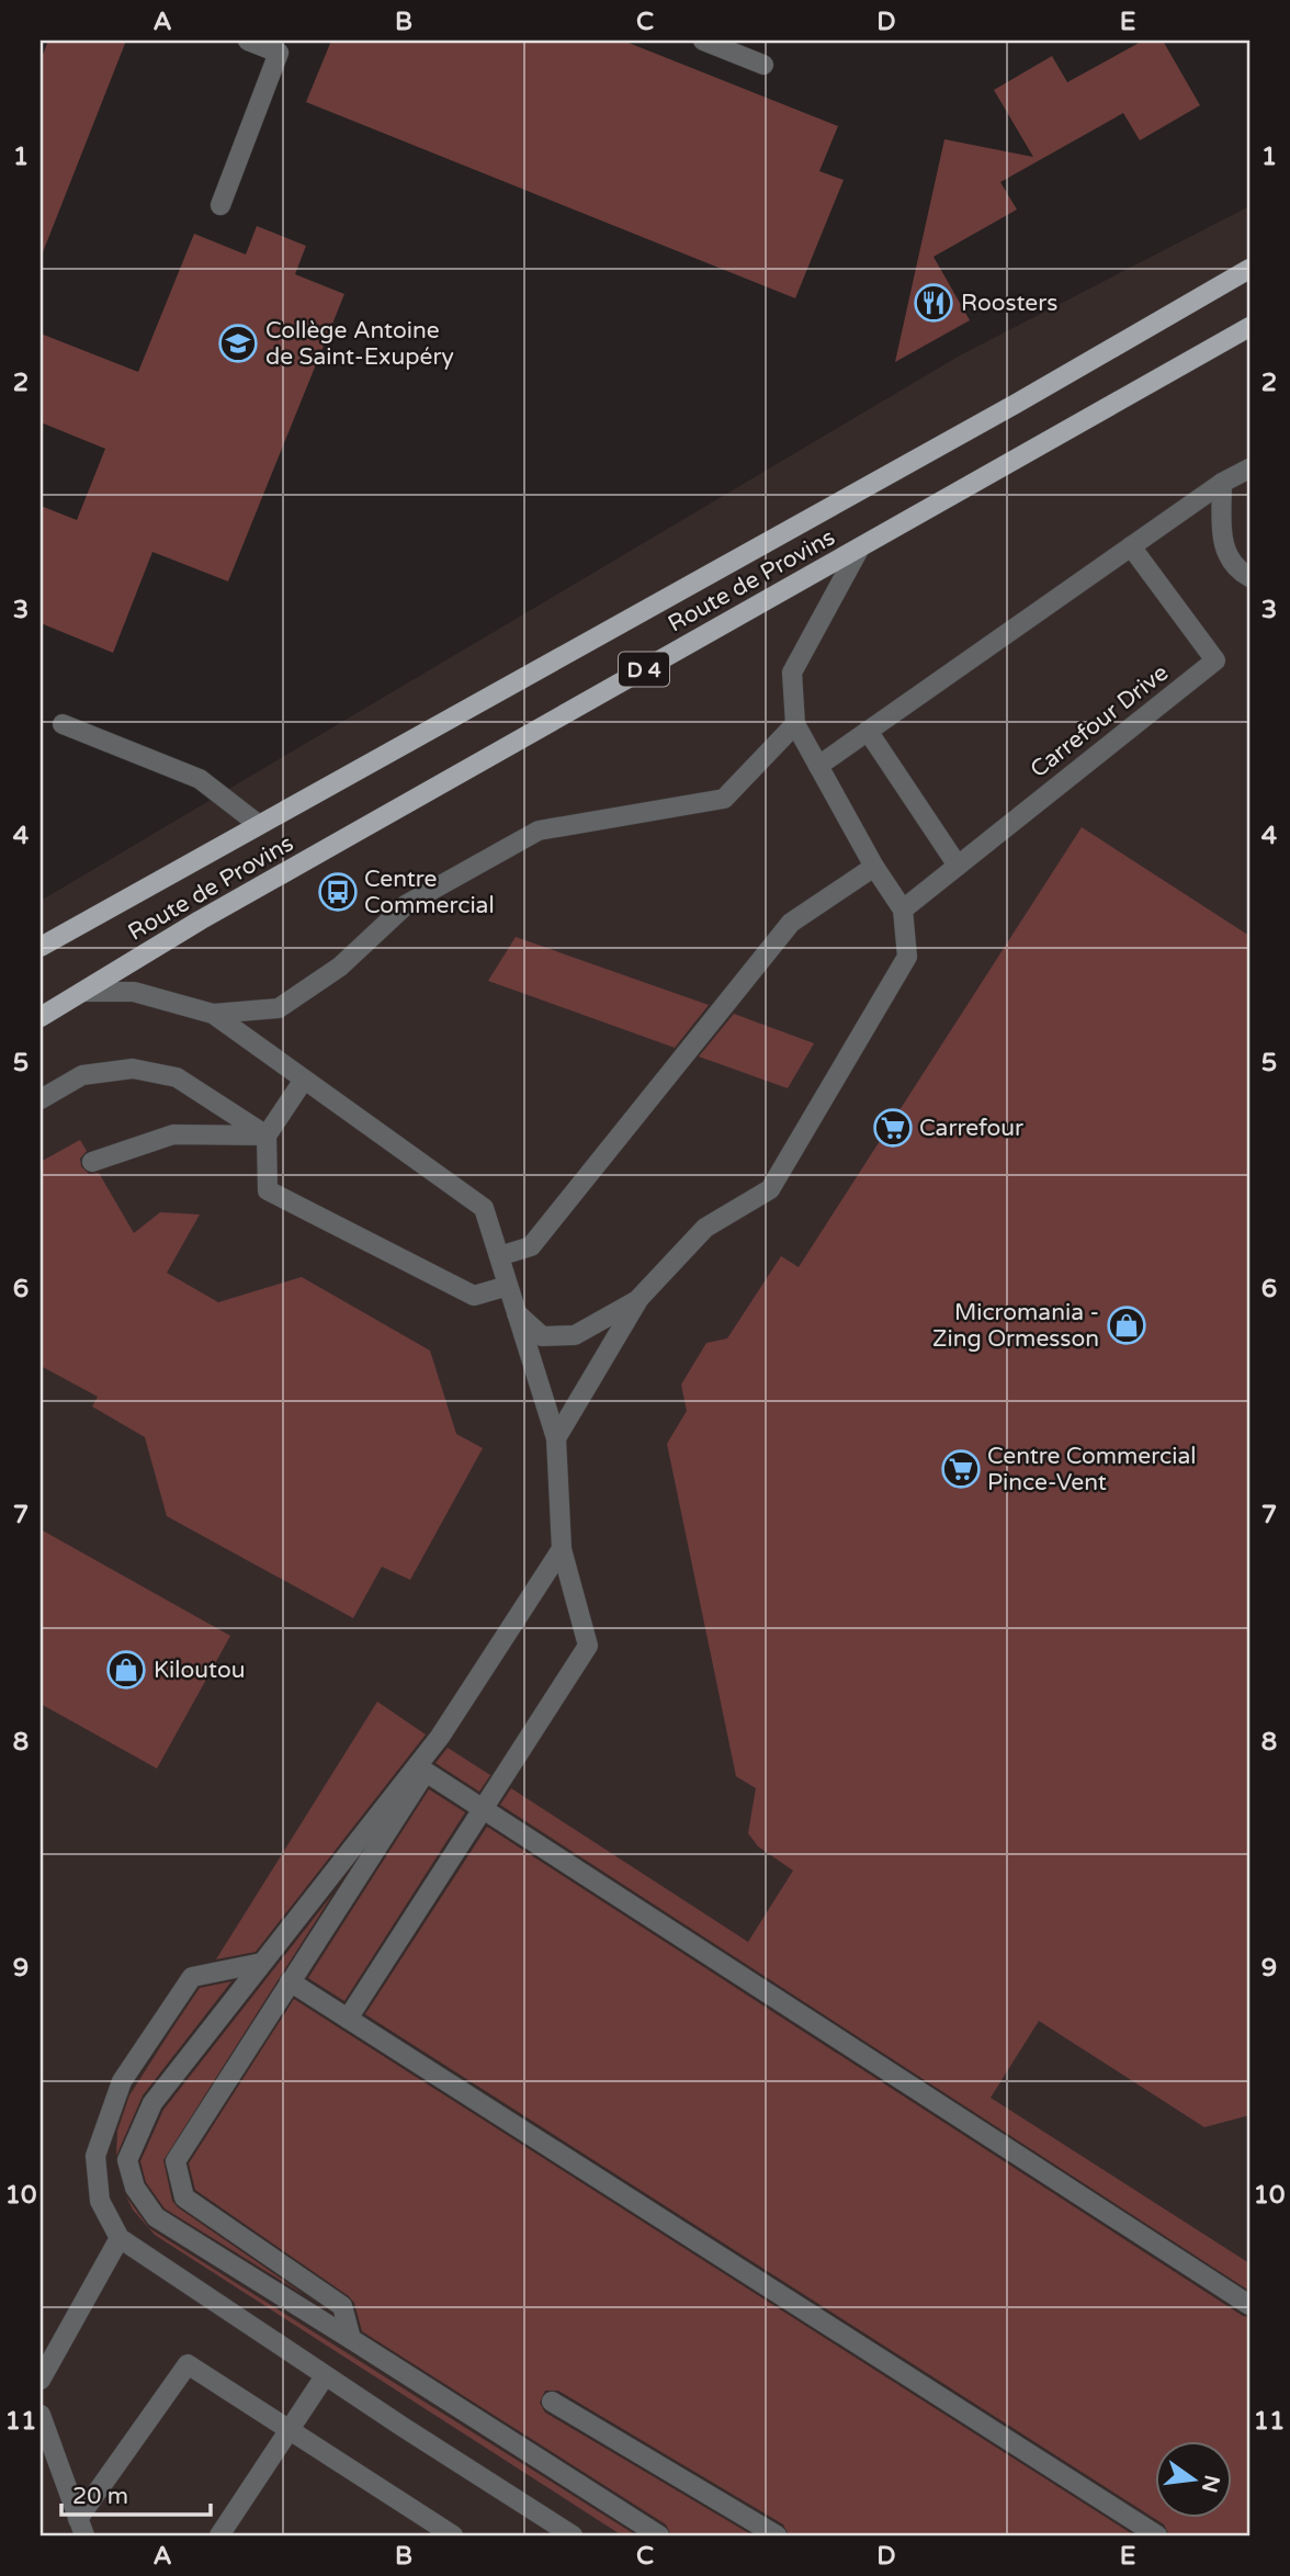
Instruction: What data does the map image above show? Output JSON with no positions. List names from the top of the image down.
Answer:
{
  "streets": {
    "main road": ["Route de Provins", "D 4"],
    "lane": ["Carrefour Drive"]
  },
  "places": {
    "restaurant": ["Roosters"],
    "school or university": ["Collège Antoine de Saint-Exupéry"],
    "bus stop": ["Centre Commercial"],
    "supermarket": ["Carrefour", "Centre Commercial Pince-Vent"],
    "shop": ["Micromania - Zing Ormesson", "Kiloutou"]
  },
  "scale_bar": "20 m",
  "north": "right",
  "grid": {
    "columns": [
      "A",
      "B",
      "C",
      "D",
      "E"
    ],
    "rows": [
      "1",
      "2",
      "3",
      "4",
      "5",
      "6",
      "7",
      "8",
      "9",
      "10",
      "11"
    ]
  }
}
